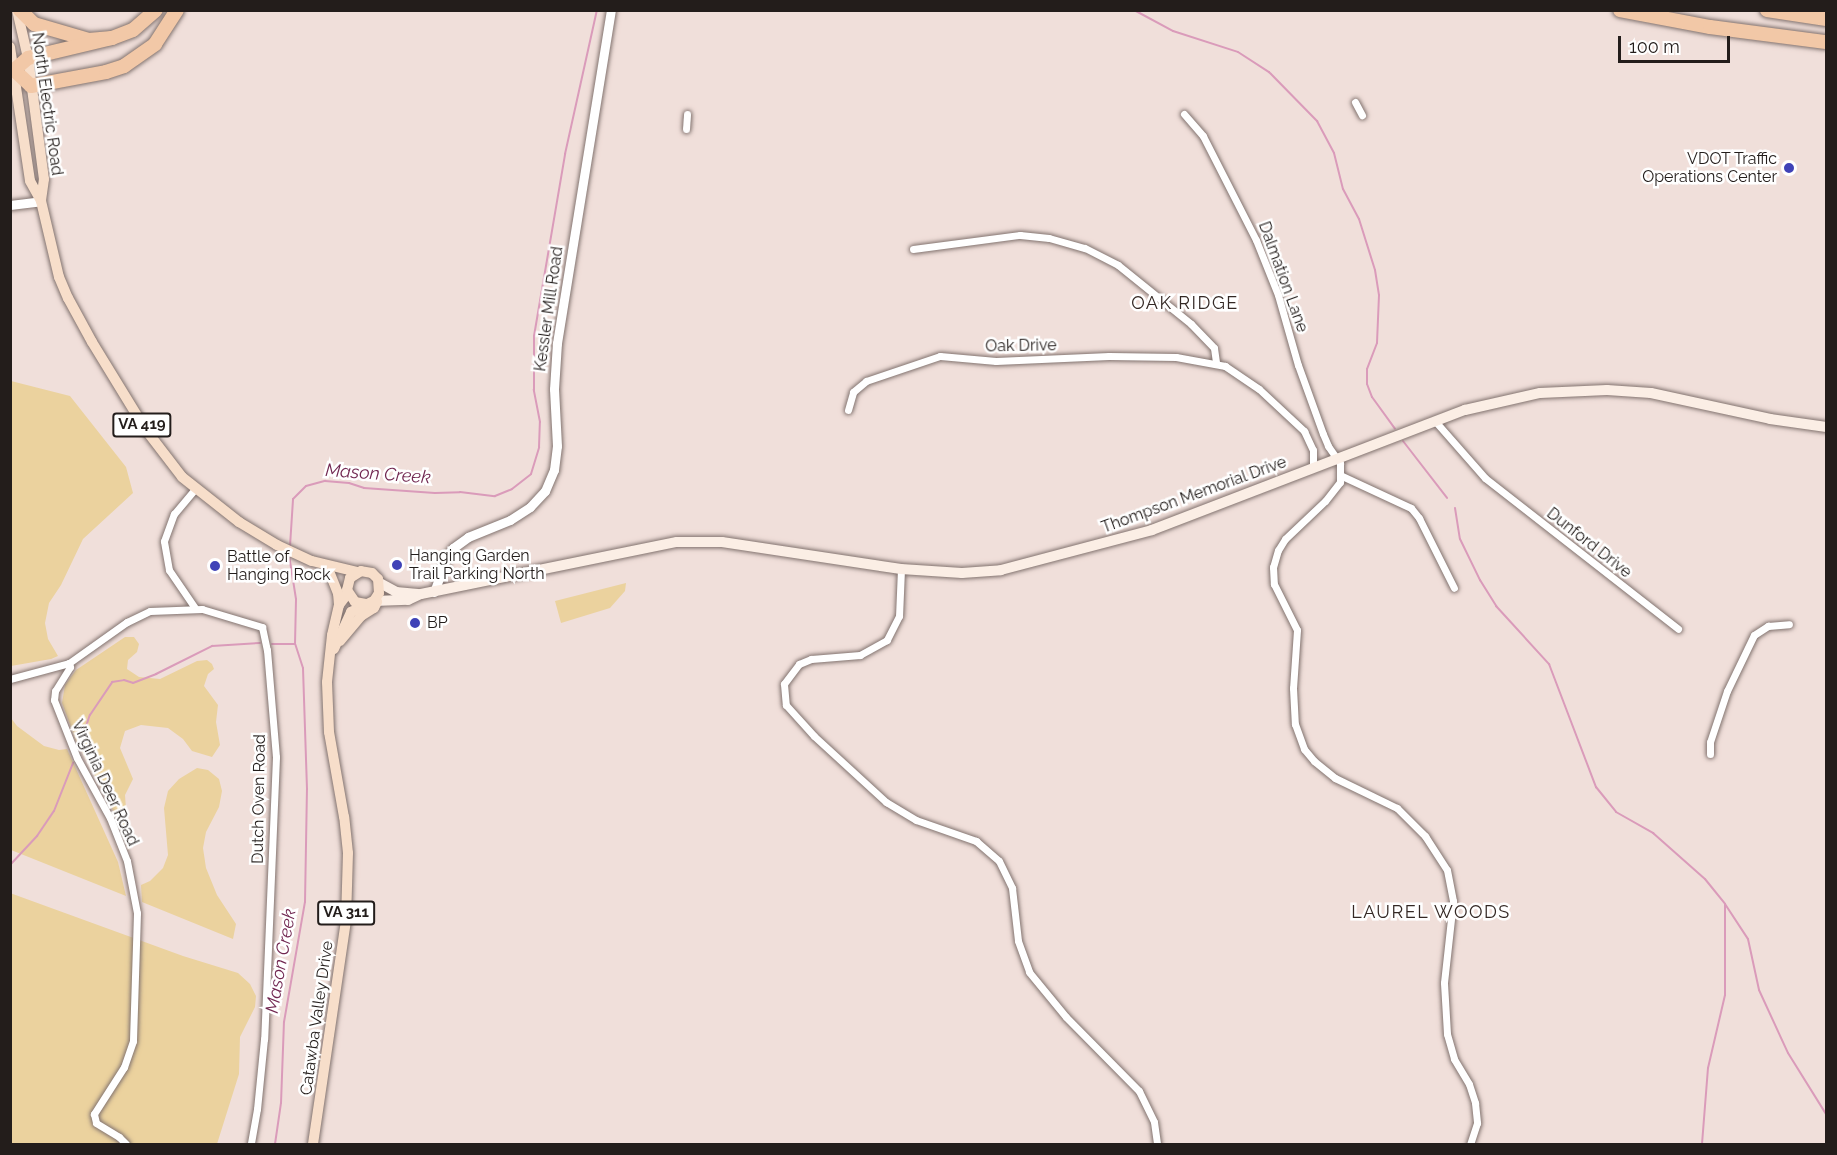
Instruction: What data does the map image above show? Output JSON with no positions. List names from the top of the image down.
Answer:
{
  "streets": {
    "main road": [
      "North Electric Road",
      "VA 419",
      "Thompson Memorial Drive",
      "VA 311",
      "Catawba Valley Drive"
    ],
    "street": [
      "Dalmation Lane",
      "Kessler Mill Road",
      "Oak Drive",
      "Dunford Drive",
      "Virginia Deer Road",
      "Dutch Oven Road"
    ]
  },
  "crossings": [
    ["North Electric Road", "Thompson Memorial Drive"],
    ["North Electric Road", "Catawba Valley Drive"],
    ["Dalmation Lane", "Thompson Memorial Drive"],
    ["Kessler Mill Road", "Thompson Memorial Drive"],
    ["Oak Drive", "Thompson Memorial Drive"],
    ["Thompson Memorial Drive", "Dunford Drive"],
    ["Thompson Memorial Drive", "Catawba Valley Drive"]
  ],
  "districts": ["OAK RIDGE", "LAUREL WOODS"],
  "water": ["Mason Creek"],
  "places": [
    "VDOT Traffic Operations Center",
    "Hanging Garden Trail Parking North",
    "Battle of Hanging Rock",
    "BP"
  ],
  "scale_bar": "100 m"
}
